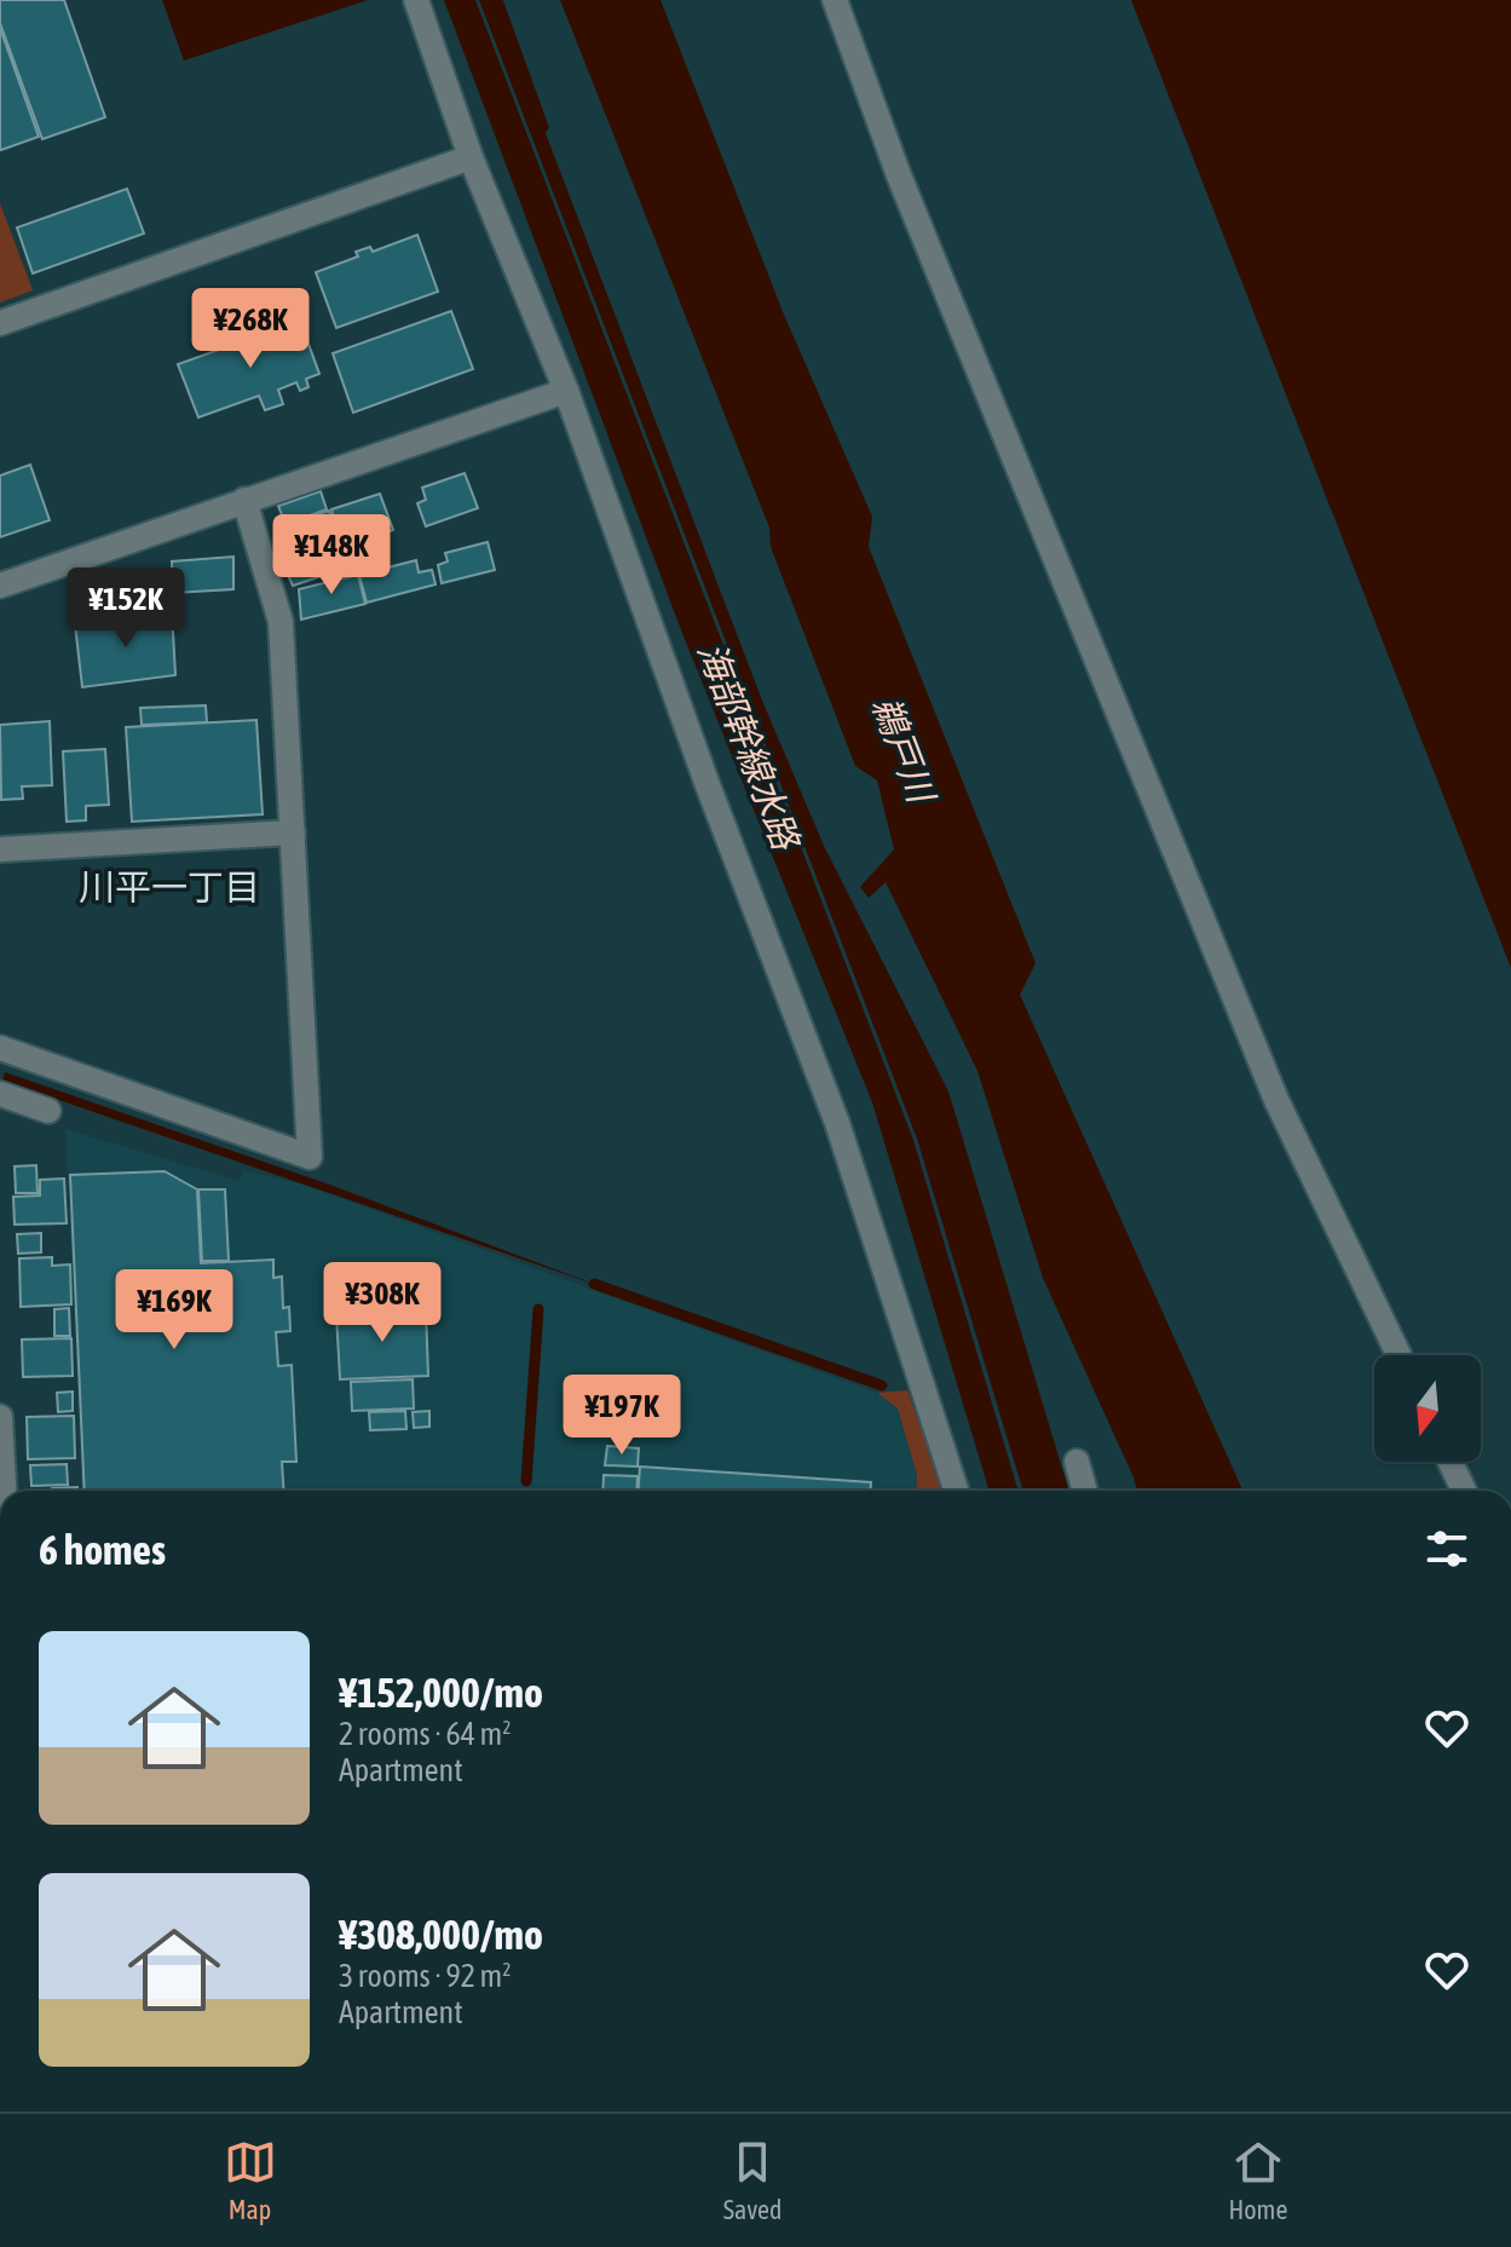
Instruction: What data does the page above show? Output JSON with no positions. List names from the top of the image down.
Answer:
{
  "districts": ["川平一丁目"],
  "water": ["海部幹線水路", "鵜戸川"],
  "north": "bottom",
  "page": {
    "price": [
      "¥268K",
      "¥148K",
      "¥152K",
      "¥308K",
      "¥169K",
      "¥197K"
    ],
    "heading": "6 homes",
    "list": [
      {
        "name": "¥152,000/mo",
        "note": "2 rooms · 64 m² · Apartment"
      },
      {
        "name": "¥308,000/mo",
        "note": "3 rooms · 92 m² · Apartment"
      }
    ],
    "tabs": ["Map", "Saved", "Home"]
  }
}
